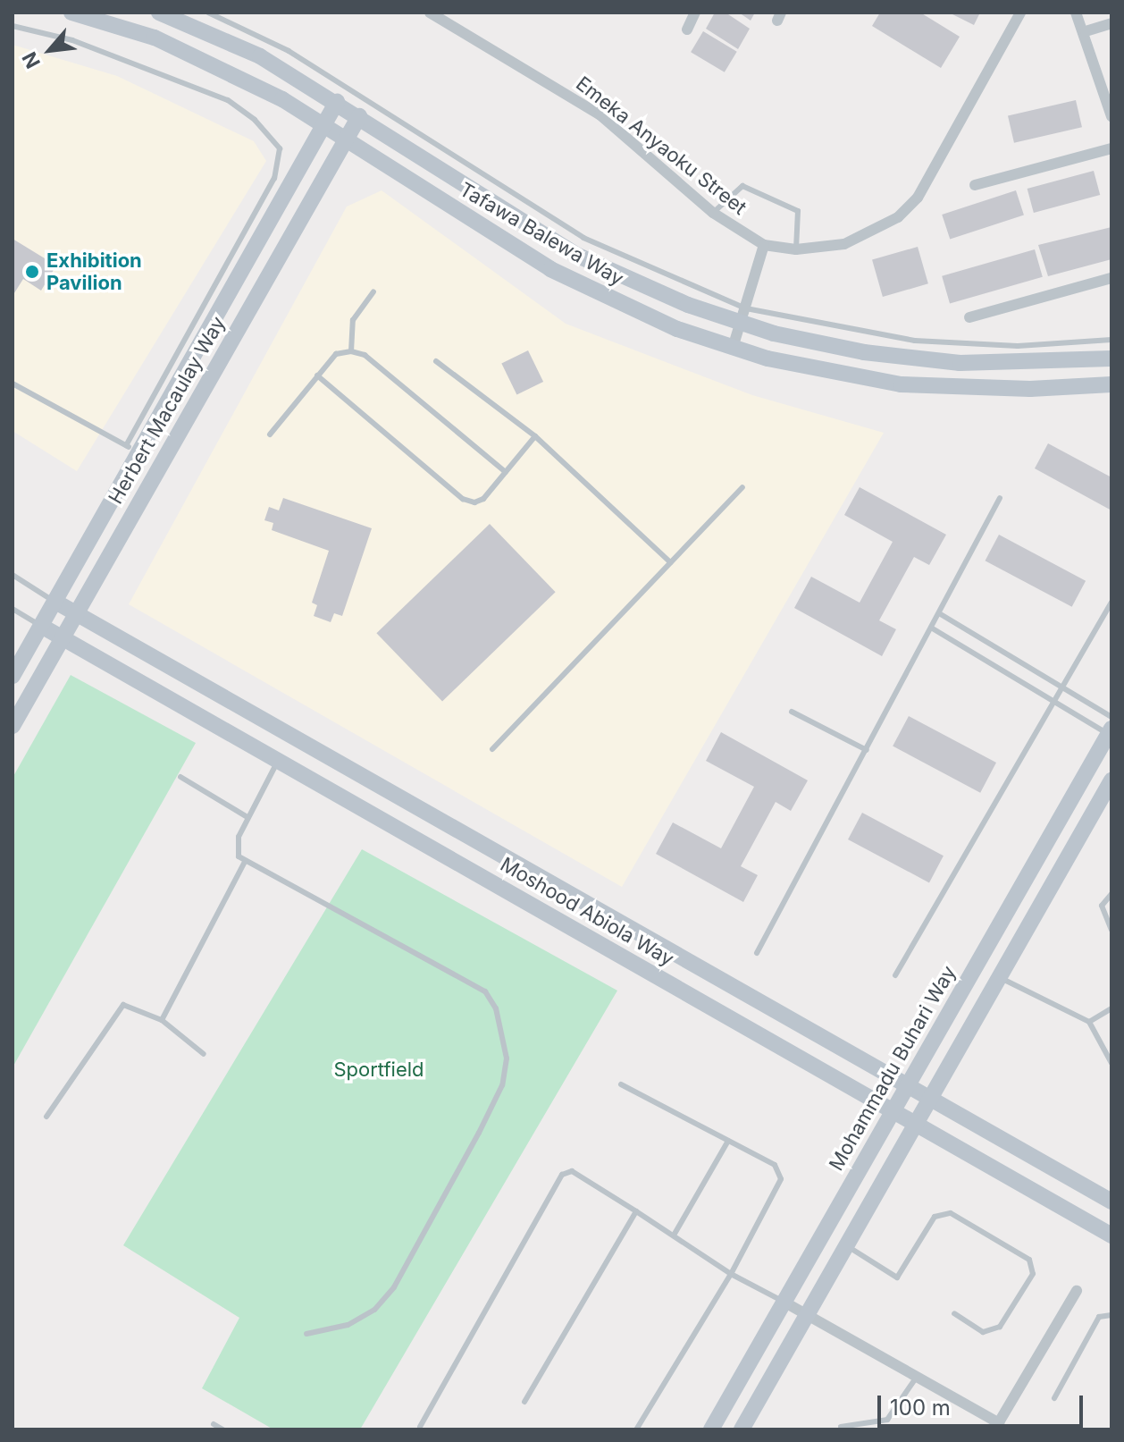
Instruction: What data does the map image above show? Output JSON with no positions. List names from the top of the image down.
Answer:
{
  "streets": {
    "main road": [
      "Tafawa Balewa Way",
      "Herbert Macaulay Way",
      "Moshood Abiola Way",
      "Mohammadu Buhari Way"
    ],
    "street": ["Emeka Anyaoku Street"]
  },
  "crossings": [
    ["Tafawa Balewa Way", "Herbert Macaulay Way"],
    ["Herbert Macaulay Way", "Moshood Abiola Way"],
    ["Moshood Abiola Way", "Mohammadu Buhari Way"]
  ],
  "parks": ["Sportfield"],
  "places": ["Exhibition Pavilion"],
  "scale_bar": "100 m",
  "north": "bottom left"
}
